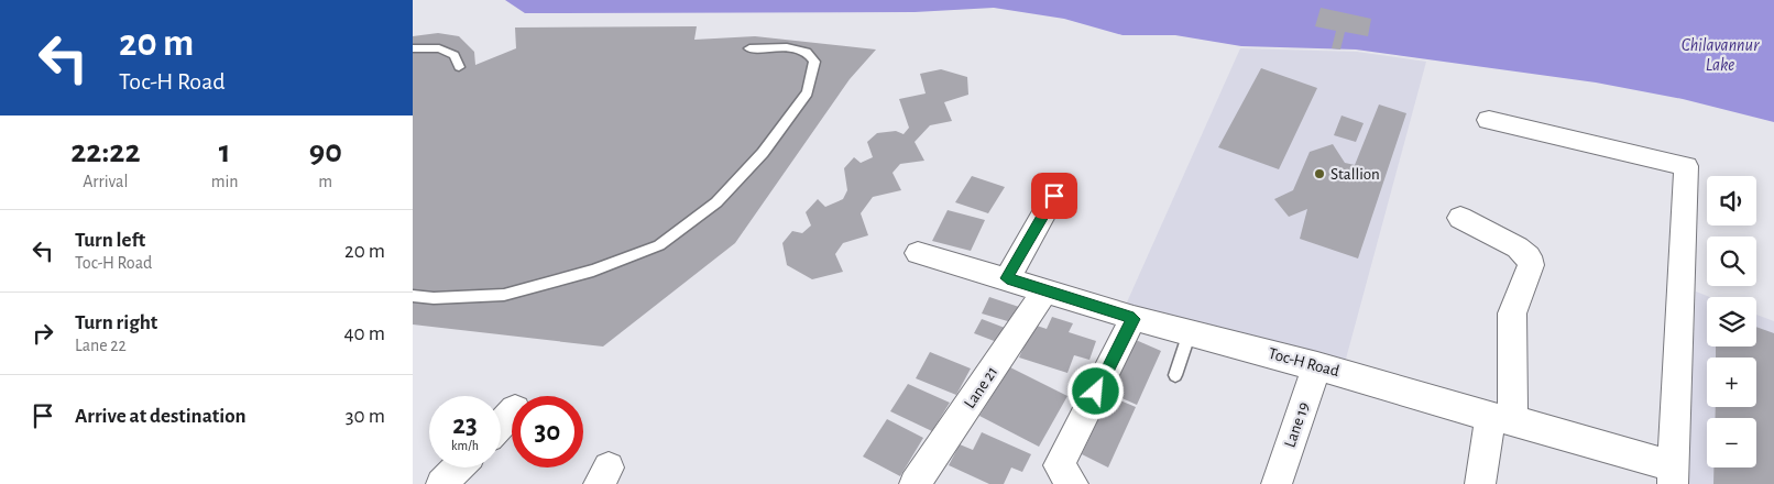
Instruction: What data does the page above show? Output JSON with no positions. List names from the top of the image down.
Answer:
{
  "streets": {
    "street": ["Toc-H Road", "Lane 21", "Lane 19"]
  },
  "crossings": [
    ["Toc-H Road", "Lane 21"],
    ["Toc-H Road", "Lane 19"]
  ],
  "water": ["Chilavannur Lake"],
  "places": ["Stallion"],
  "page": {
    "turn": ["20 m", "Toc-H Road"],
    "eta": [
      "22:22",
      "Arrival",
      "1",
      "min",
      "90",
      "m"
    ],
    "map_buttons": ["+", "−"],
    "list": [
      {
        "name": "Turn left",
        "note": "Toc-H Road",
        "value": "20 m"
      },
      {
        "name": "Turn right",
        "note": "Lane 22",
        "value": "40 m"
      },
      {
        "name": "Arrive at destination",
        "value": "30 m"
      }
    ],
    "speed": "23 km/h",
    "limit": "30"
  }
}
